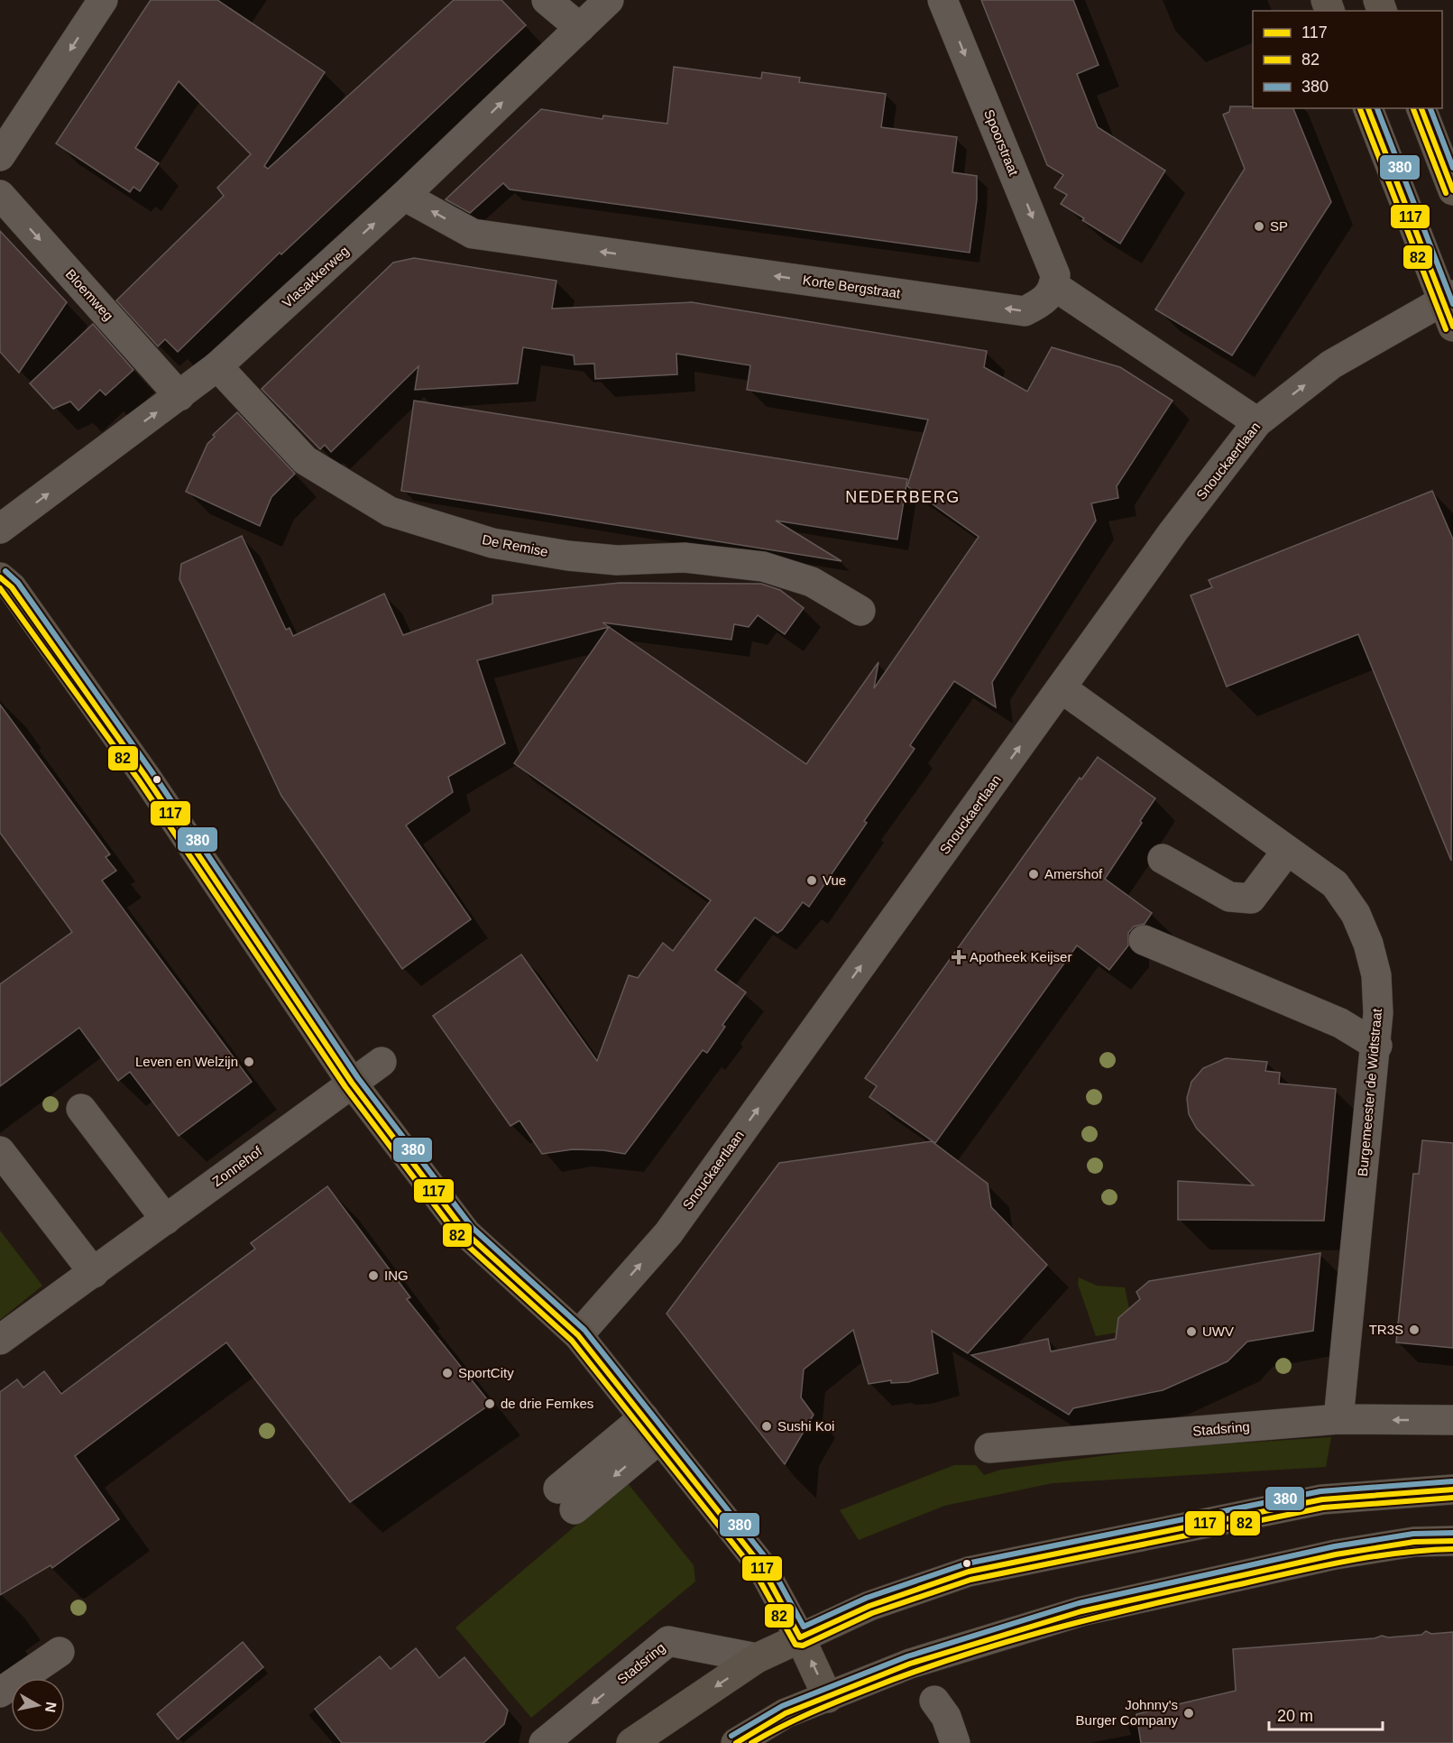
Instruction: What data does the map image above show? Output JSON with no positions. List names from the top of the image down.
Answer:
{
  "streets": {
    "street": [
      "Spoorstraat",
      "Vlasakkerweg",
      "Korte Bergstraat",
      "Bloemweg",
      "Snouckaertlaan",
      "De Remise",
      "Burgemeester de Widtstraat",
      "Zonnehof",
      "Stadsring"
    ]
  },
  "crossings": [
    ["Spoorstraat", "Korte Bergstraat"],
    ["Vlasakkerweg", "Korte Bergstraat"],
    ["Vlasakkerweg", "Bloemweg"],
    ["Vlasakkerweg", "De Remise"],
    ["Snouckaertlaan", "Burgemeester de Widtstraat"],
    ["Burgemeester de Widtstraat", "Stadsring"]
  ],
  "one_way": [
    "Spoorstraat",
    "Vlasakkerweg",
    "Korte Bergstraat",
    "Bloemweg",
    "Snouckaertlaan"
  ],
  "districts": ["NEDERBERG"],
  "places": {
    "other": [
      "SP",
      "Amershof",
      "Vue",
      "Leven en Welzijn",
      "ING",
      "TR3S",
      "UWV",
      "SportCity",
      "de drie Femkes",
      "Sushi Koi",
      "Johnny's Burger Company"
    ],
    "health": ["Apotheek Keijser"]
  },
  "lines": ["transit line 117", "transit line 380", "transit line 82"],
  "legend": ["117", "82", "380"],
  "scale_bar": "20 m",
  "north": "right"
}
